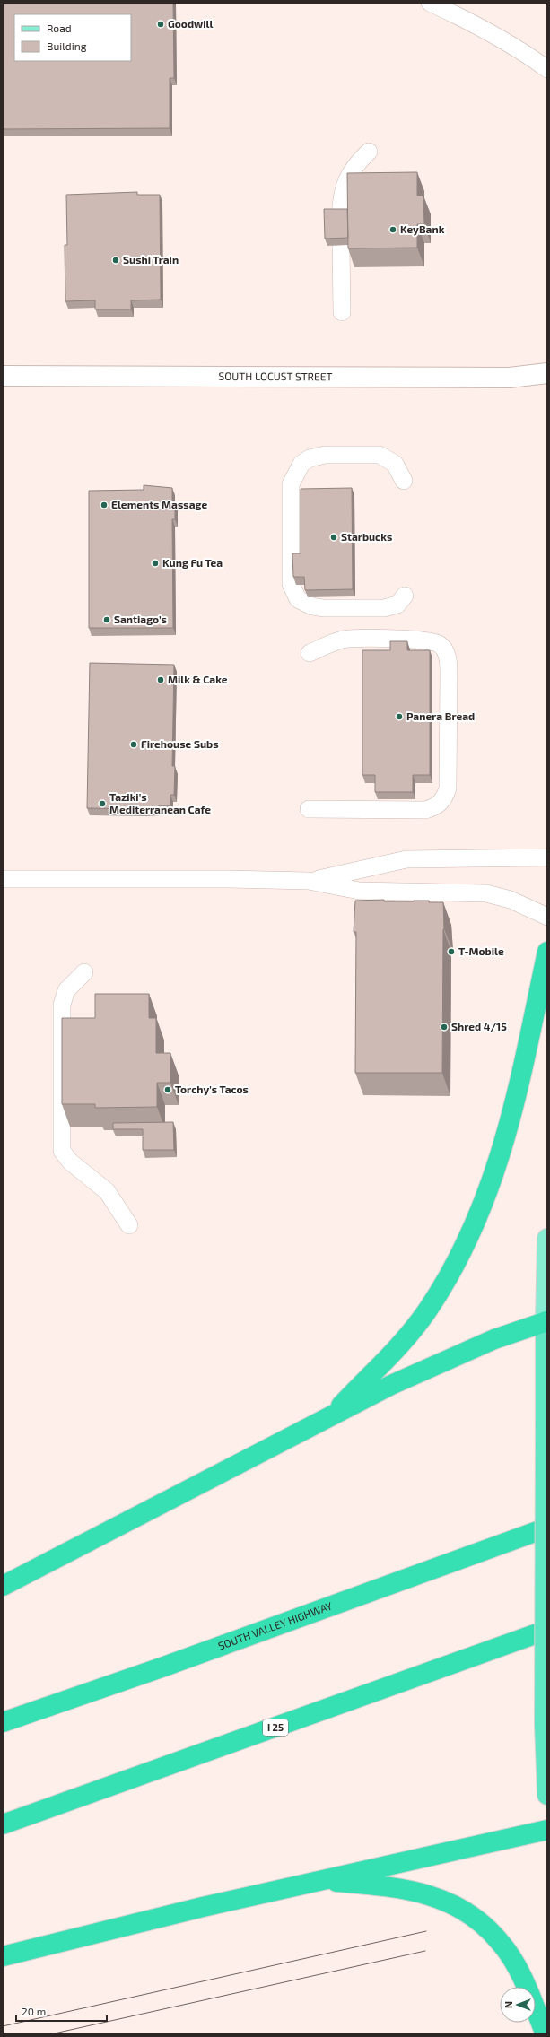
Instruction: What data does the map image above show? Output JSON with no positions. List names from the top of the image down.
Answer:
{
  "streets": {
    "highway": ["SOUTH VALLEY HIGHWAY", "I 25"],
    "street": ["SOUTH LOCUST STREET"]
  },
  "places": [
    "Goodwill",
    "KeyBank",
    "Sushi Train",
    "Elements Massage",
    "Starbucks",
    "Kung Fu Tea",
    "Santiago’s",
    "Milk & Cake",
    "Panera Bread",
    "Firehouse Subs",
    "Taziki's Mediterranean Cafe",
    "T-Mobile",
    "Shred 4/15",
    "Torchy's Tacos"
  ],
  "legend": ["Road", "Building"],
  "scale_bar": "20 m",
  "north": "left"
}
